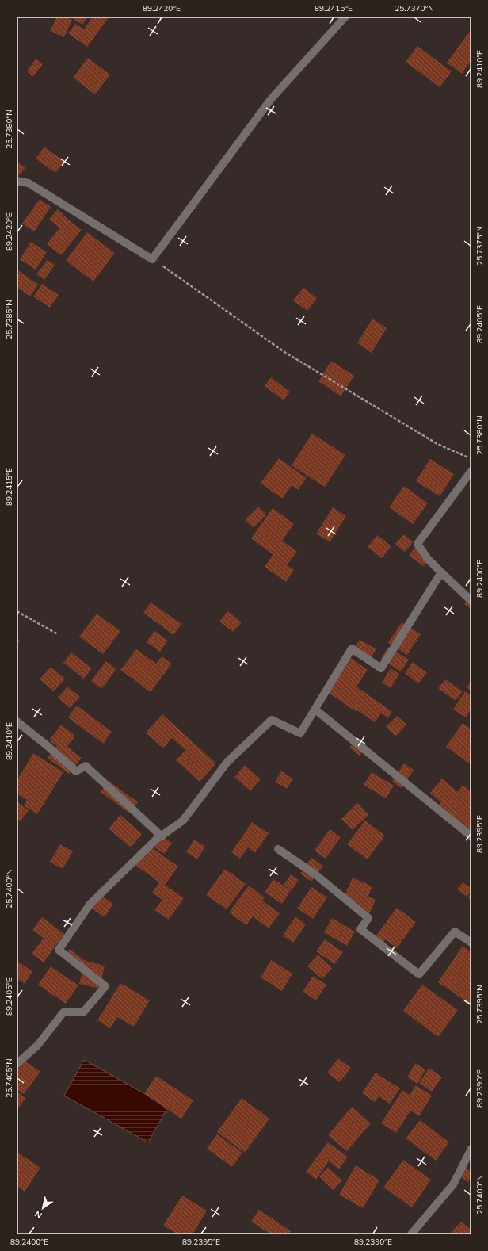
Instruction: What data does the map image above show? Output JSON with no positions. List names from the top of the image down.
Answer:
{
  "north": "bottom left",
  "coordinates": [
    "89.2420°E",
    "89.2415°E",
    "25.7370°N",
    "89.2410°E",
    "25.7380°N",
    "25.7375°N",
    "25.7385°N",
    "89.2405°E",
    "89.2400°E",
    "89.2395°E",
    "25.7400°N",
    "25.7395°N",
    "25.7405°N",
    "89.2390°E"
  ]
}
